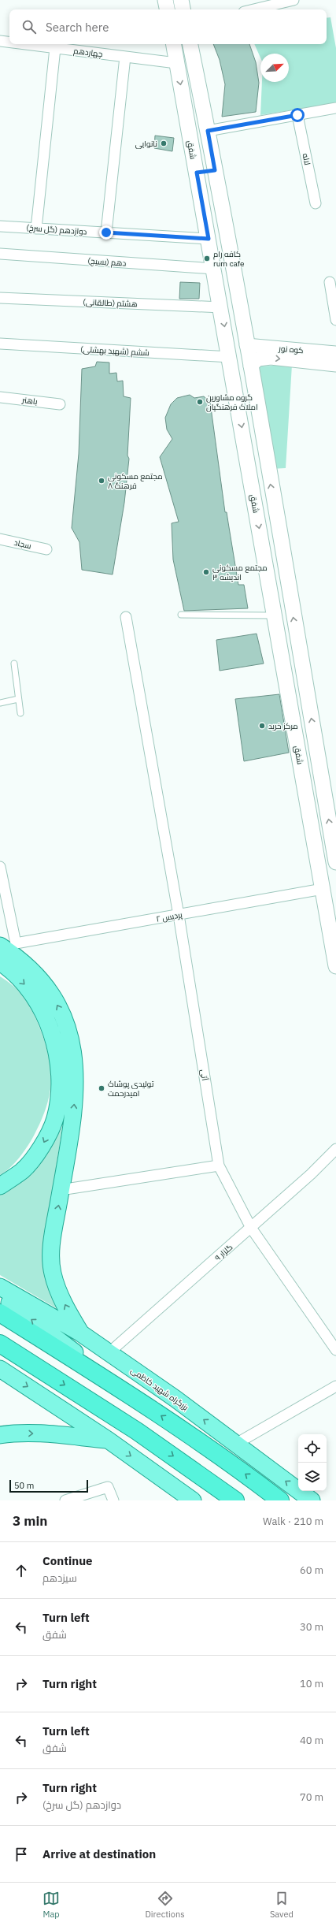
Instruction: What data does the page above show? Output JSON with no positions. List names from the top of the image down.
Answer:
{
  "streets": {
    "main road": ["شفق", "بزرگراه شهید کاظمی"],
    "street": [
      "چهاردهم",
      "لاله",
      "دوازدهم (گل سرخ)",
      "دهم (بسیج)",
      "هشتم (طالقانی)",
      "کوه نور",
      "ششم (شهید بهشتی)",
      "باهنر",
      "سجاد",
      "پردیس ۲",
      "آتی",
      "گلزار ۹"
    ]
  },
  "crossings": [
    ["چهاردهم", "شفق"],
    ["شفق", "دوازدهم (گل سرخ)"],
    ["شفق", "دهم (بسیج)"],
    ["شفق", "هشتم (طالقانی)"],
    ["شفق", "ششم (شهید بهشتی)"],
    ["شفق", "پردیس ۲"],
    ["پردیس ۲", "آتی"],
    ["آتی", "گلزار ۹"],
    ["گلزار ۹", "بزرگراه شهید کاظمی"]
  ],
  "places": [
    "نانوایی",
    "کافه رام rum cafe",
    "گروه مشاورین املاک فرهنگیان",
    "مجتمع مسکونی فرهنگ ۸",
    "مجتمع مسکونی اندیشه ۳",
    "مرکز خرید",
    "تولیدی پوشاک امیدرحمت"
  ],
  "scale_bar": "50 m",
  "north": "top right",
  "page": {
    "search": "Search here",
    "scale": "50 m",
    "heading": ["3 min", "Walk · 210 m"],
    "list": [
      ["Continue", "سیزدهم", "60 m"],
      ["Turn left", "شفق", "30 m"],
      ["Turn right", "10 m"],
      ["Turn left", "شفق", "40 m"],
      ["Turn right", "دوازدهم (گل سرخ)", "70 m"],
      "Arrive at destination"
    ],
    "nav": ["Map", "Directions", "Saved"]
  }
}
